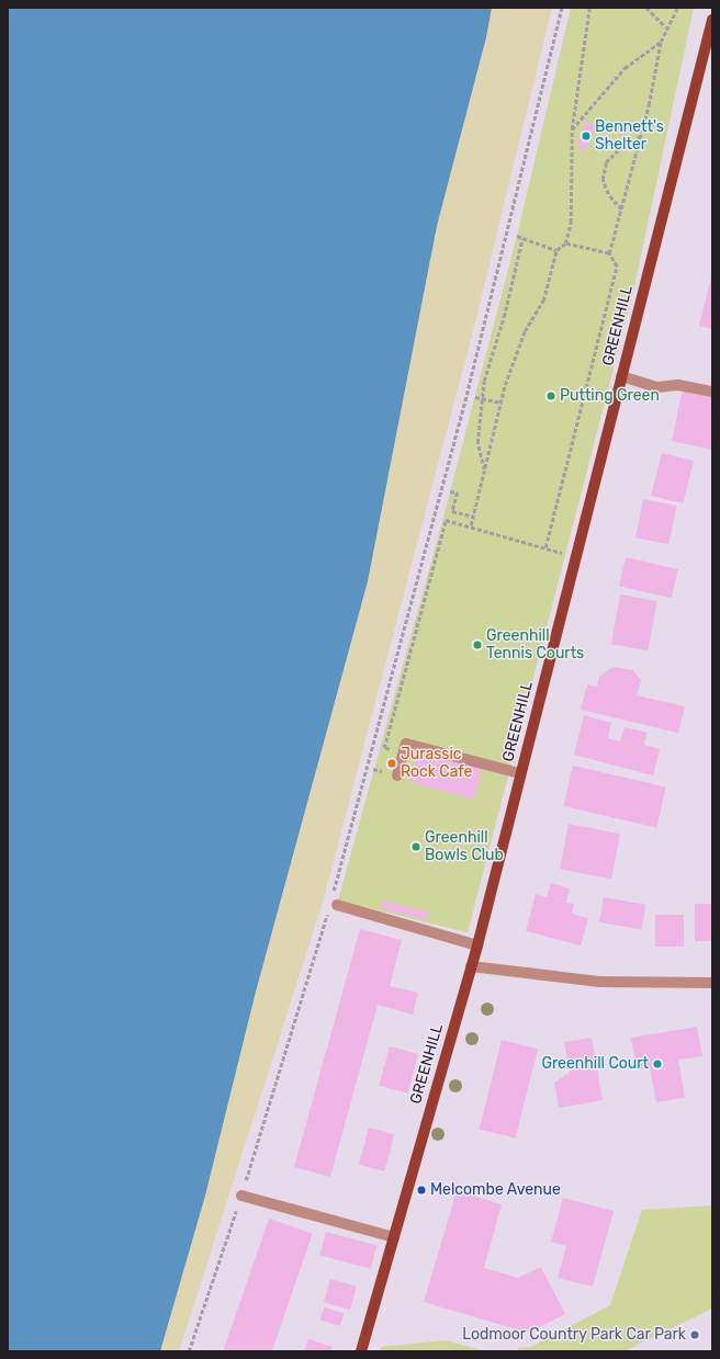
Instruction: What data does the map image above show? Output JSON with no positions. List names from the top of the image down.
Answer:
{
  "streets": {
    "main road": ["GREENHILL"]
  },
  "places": [
    "Bennett's Shelter",
    "Putting Green",
    "Greenhill Tennis Courts",
    "Jurassic Rock Cafe",
    "Greenhill Bowls Club",
    "Greenhill Court",
    "Melcombe Avenue",
    "Lodmoor Country Park Car Park"
  ]
}
